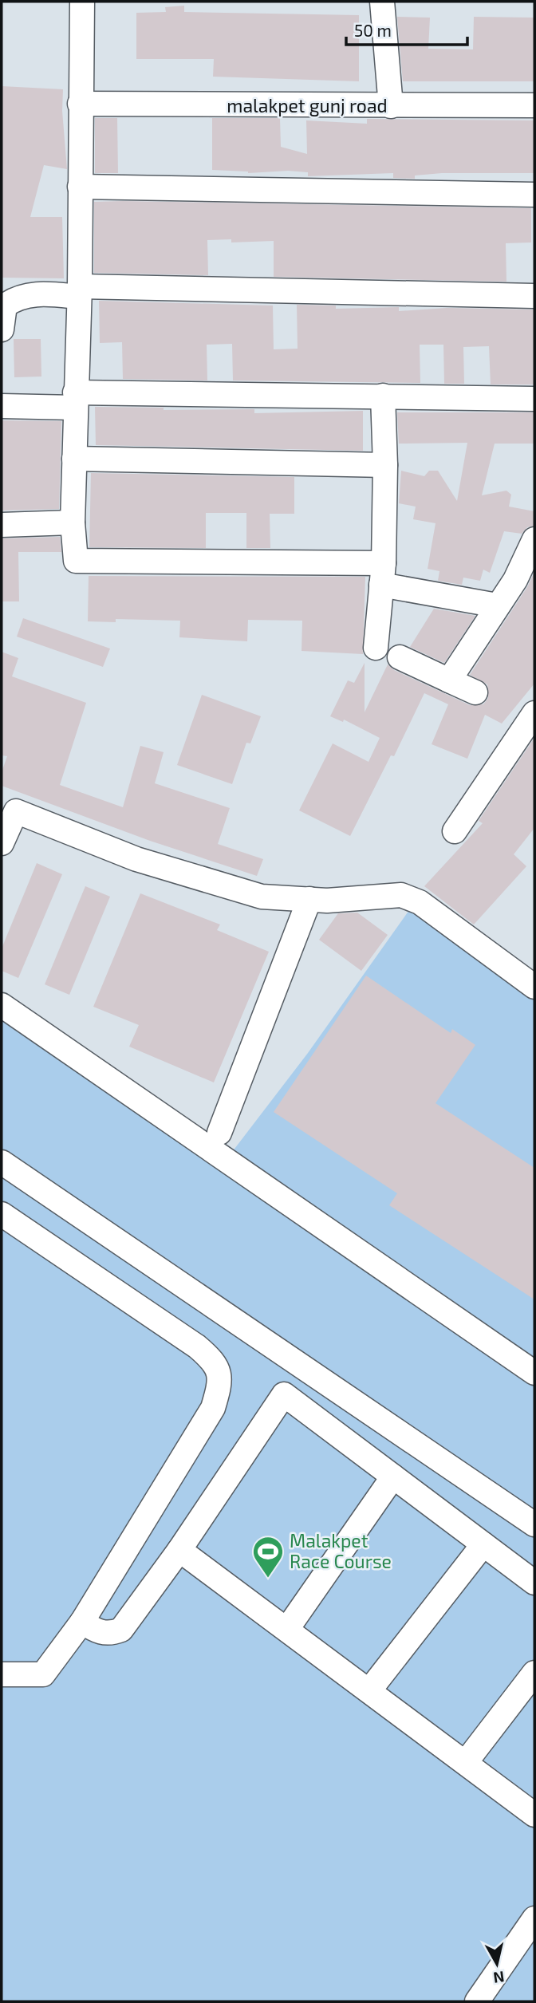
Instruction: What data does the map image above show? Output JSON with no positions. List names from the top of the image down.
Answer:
{
  "streets": {
    "street": ["malakpet gunj road"]
  },
  "places": {
    "sports": ["Malakpet Race Course"]
  },
  "scale_bar": "50 m",
  "north": "bottom"
}
